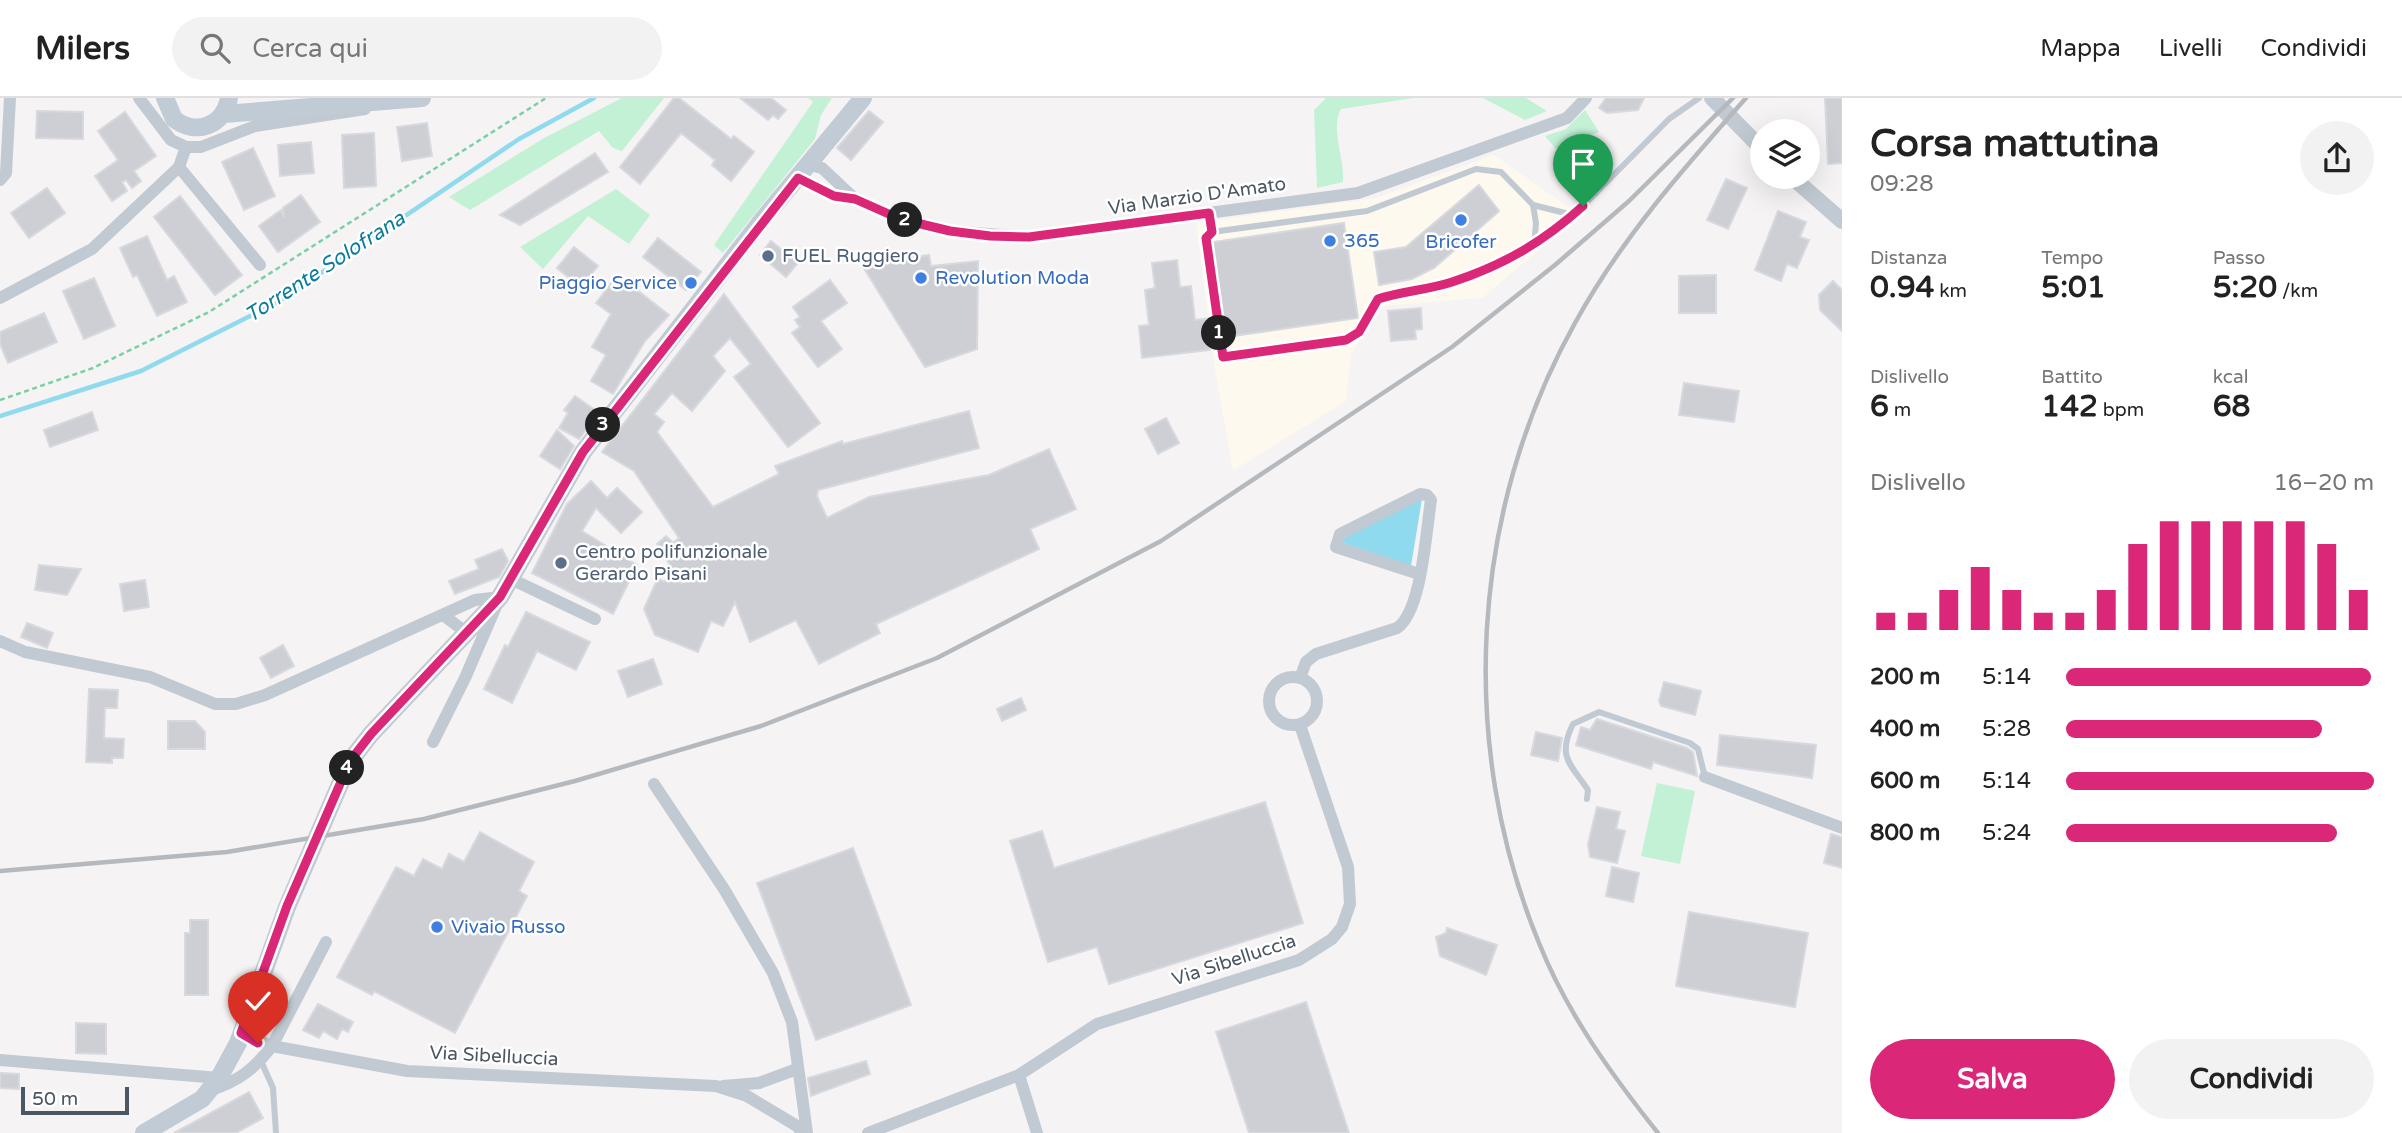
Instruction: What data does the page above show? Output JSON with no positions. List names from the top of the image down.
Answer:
{
  "streets": {
    "street": ["Via Marzio D'Amato", "Via Sibelluccia"]
  },
  "water": ["Torrente Solofrana"],
  "places": [
    "Bricofer",
    "365",
    "FUEL Ruggiero",
    "Revolution Moda",
    "Piaggio Service",
    "Centro polifunzionale Gerardo Pisani",
    "Vivaio Russo"
  ],
  "scale_bar": "50 m",
  "page": {
    "header": "Milers",
    "search": "Cerca qui",
    "nav": ["Mappa", "Livelli", "Condividi"],
    "heading": ["Corsa mattutina", "09:28"],
    "pins": [
      "2",
      "1",
      "3",
      "4"
    ],
    "stats": [
      ["Distanza", "0.94 km"],
      ["Tempo", "5:01"],
      ["Passo", "5:20 /km"],
      ["Dislivello", "6 m"],
      ["Battito", "142 bpm"],
      ["kcal", "68"]
    ],
    "chart": ["Dislivello", "16–20 m"],
    "list": [
      {
        "name": "200 m",
        "note": "5:14"
      },
      {
        "name": "400 m",
        "note": "5:28"
      },
      {
        "name": "600 m",
        "note": "5:14"
      },
      {
        "name": "800 m",
        "note": "5:24"
      }
    ],
    "buttons": ["Salva", "Condividi"],
    "scale": "50 m"
  }
}
